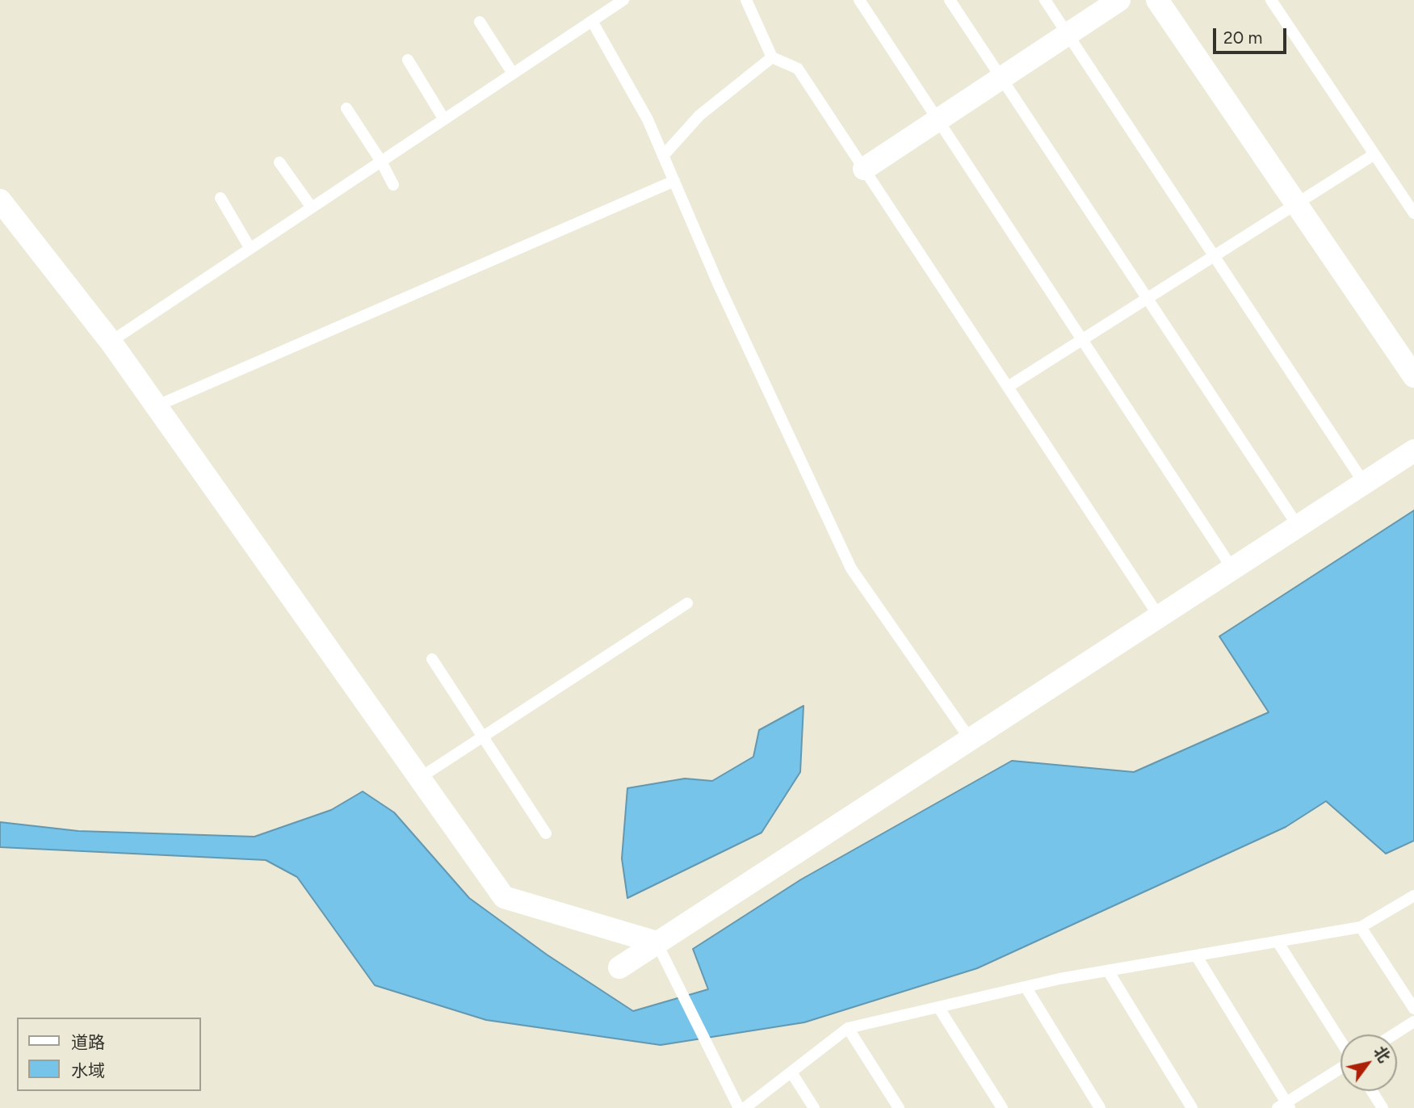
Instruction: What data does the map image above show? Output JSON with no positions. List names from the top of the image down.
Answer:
{
  "legend": ["道路", "水域"],
  "scale_bar": "20 m",
  "north": "top right"
}
